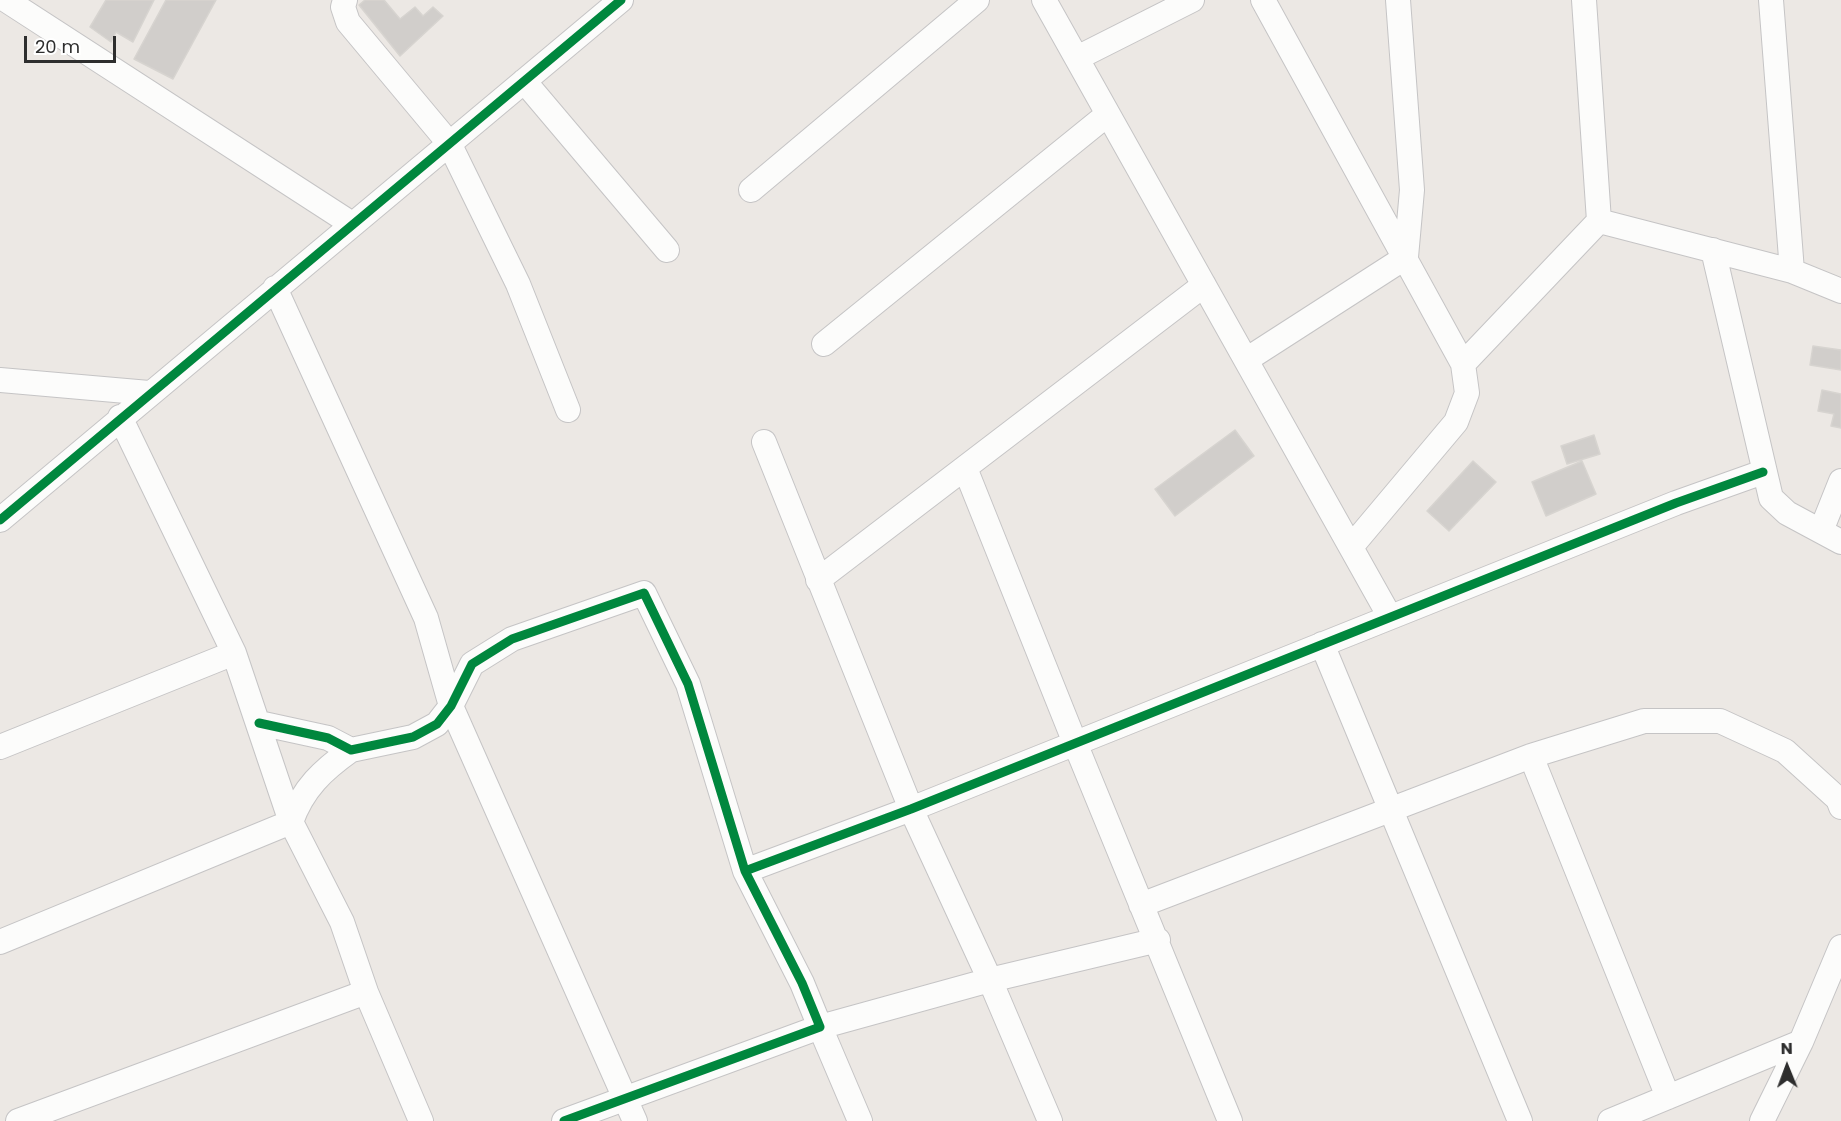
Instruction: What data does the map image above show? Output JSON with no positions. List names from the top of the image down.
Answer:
{
  "scale_bar": "20 m",
  "north": "top"
}
